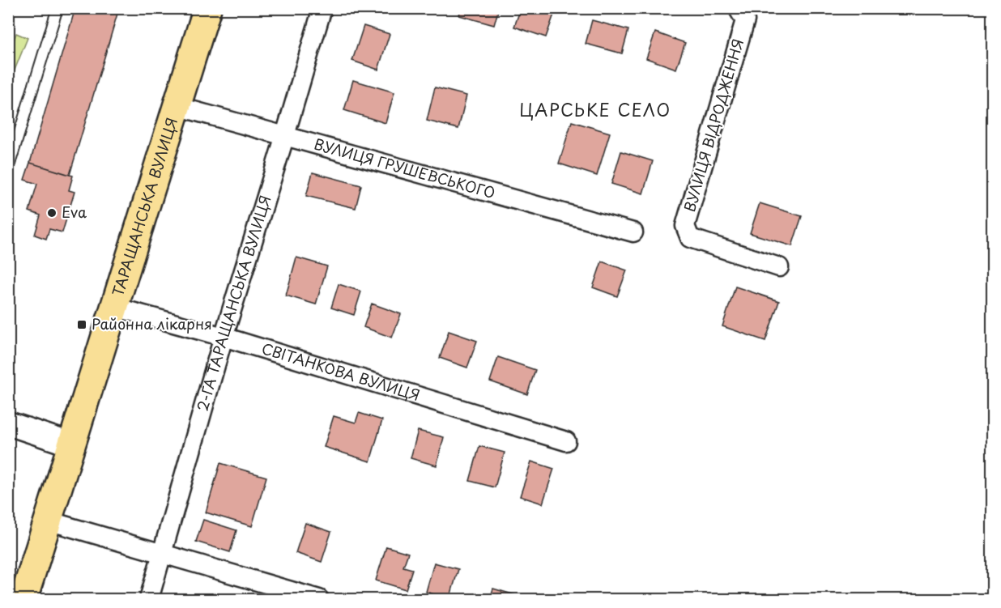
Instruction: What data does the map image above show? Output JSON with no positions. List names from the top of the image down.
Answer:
{
  "streets": {
    "main road": ["ТАРАЩАНСЬКА ВУЛИЦЯ"],
    "street": [
      "ВУЛИЦЯ ВІДРОДЖЕННЯ",
      "ВУЛИЦЯ ГРУШЕВСЬКОГО",
      "2-ГА ТАРАЩАНСЬКА ВУЛИЦЯ",
      "СВІТАНКОВА ВУЛИЦЯ"
    ]
  },
  "crossings": [
    ["ВУЛИЦЯ ГРУШЕВСЬКОГО", "ТАРАЩАНСЬКА ВУЛИЦЯ"],
    ["ВУЛИЦЯ ГРУШЕВСЬКОГО", "2-ГА ТАРАЩАНСЬКА ВУЛИЦЯ"],
    ["ТАРАЩАНСЬКА ВУЛИЦЯ", "СВІТАНКОВА ВУЛИЦЯ"],
    ["2-ГА ТАРАЩАНСЬКА ВУЛИЦЯ", "СВІТАНКОВА ВУЛИЦЯ"]
  ],
  "districts": ["ЦАРСЬКЕ СЕЛО"],
  "places": {
    "other": ["Eva"],
    "transit": ["Районна лікарня"]
  }
}
